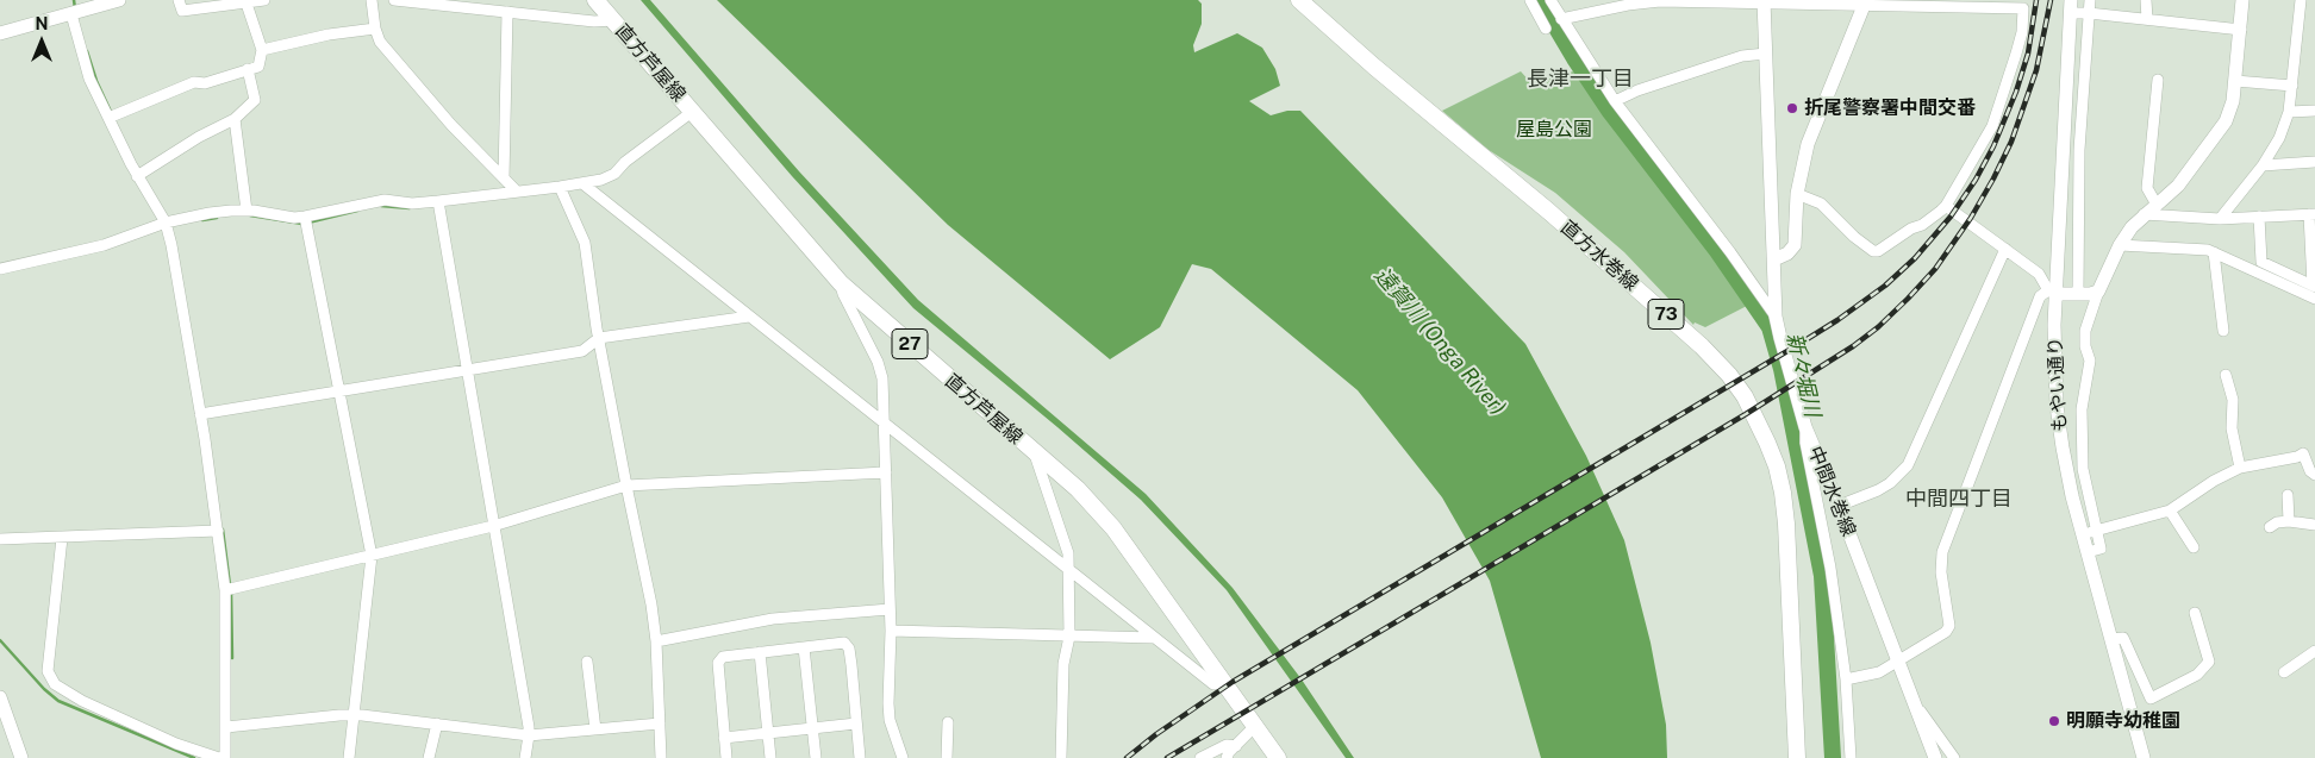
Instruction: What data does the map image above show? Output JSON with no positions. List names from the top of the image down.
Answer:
{
  "streets": {
    "main road": [
      "直方芦屋線",
      "直方水巻線",
      "73",
      "27"
    ],
    "street": ["もやい通り", "中間水巻線"]
  },
  "districts": ["長津一丁目", "中間四丁目"],
  "water": ["遠賀川 (Onga River)", "新々堀川"],
  "parks": ["屋島公園"],
  "places": ["折尾警察署中間交番", "明願寺幼稚園"],
  "north": "top"
}
